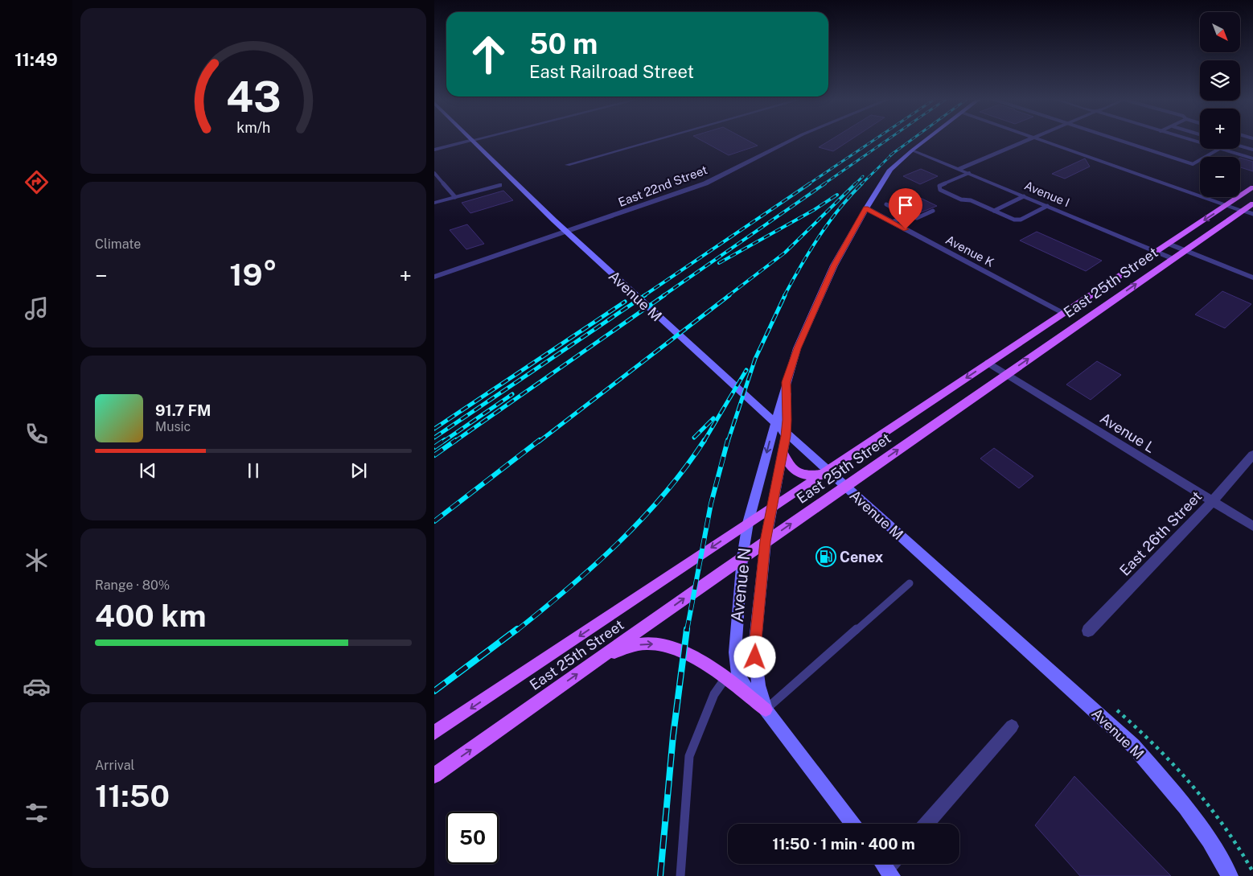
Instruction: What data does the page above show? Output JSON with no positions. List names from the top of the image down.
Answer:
{
  "streets": {
    "main road": ["East 25th Street", "Avenue M", "Avenue N"],
    "street": [
      "East 22nd Street",
      "Avenue I",
      "Avenue K",
      "Avenue L",
      "East 26th Street"
    ]
  },
  "crossings": [
    ["Avenue I", "East 25th Street"],
    ["Avenue I", "Avenue N"],
    ["Avenue K", "East 25th Street"],
    ["Avenue K", "Avenue N"],
    ["East 25th Street", "Avenue L"],
    ["East 25th Street", "Avenue N"],
    ["Avenue L", "East 26th Street"]
  ],
  "places": {
    "fuel station": ["Cenex"]
  },
  "north": "bottom right",
  "page": {
    "tabs": "11:49",
    "map_buttons": ["+", "−"],
    "turn": ["50 m", "East Railroad Street"],
    "tile": [
      "Climate",
      ["Range · 80%", "400 km"],
      ["Arrival", "11:50"]
    ],
    "heat": ["−", "19°", "+"],
    "song": ["91.7 FM", "Music"],
    "limit": "50",
    "trip": "11:50 · 1 min · 400 m",
    "gauge": ["43", "km/h"]
  }
}
